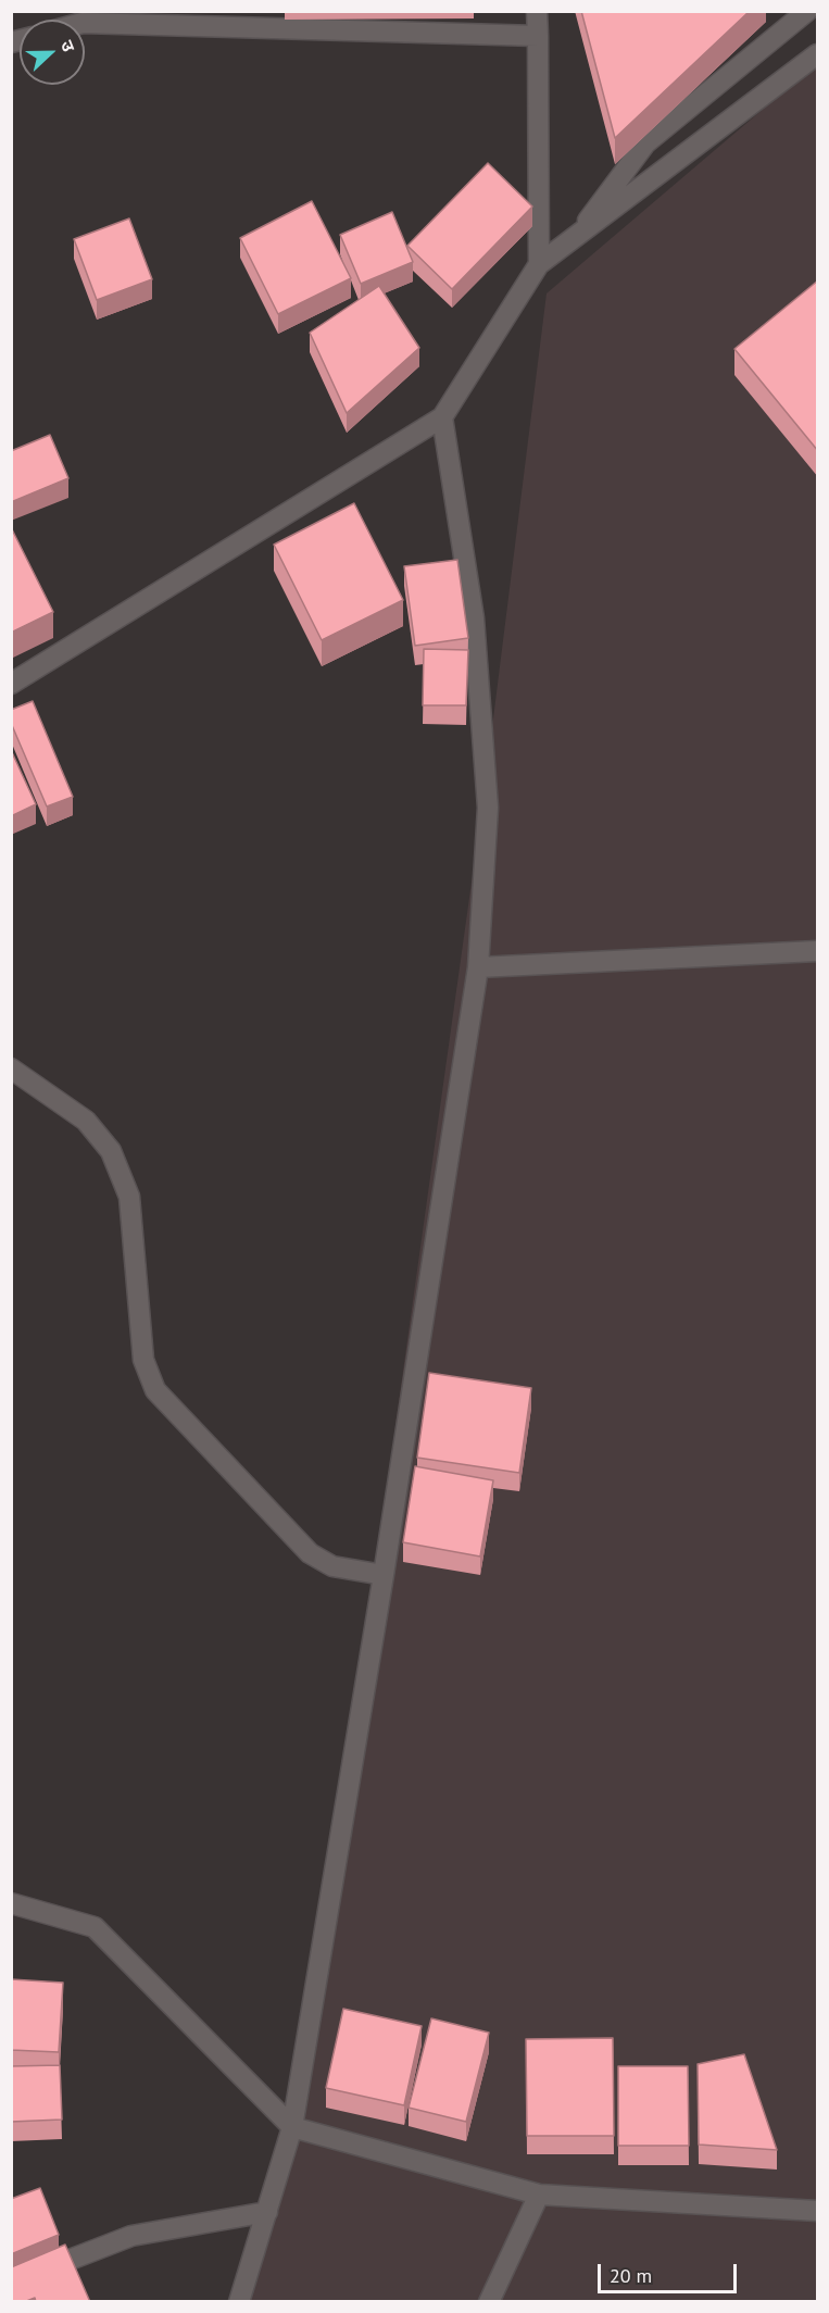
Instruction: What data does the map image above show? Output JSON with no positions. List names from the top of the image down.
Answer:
{
  "scale_bar": "20 m",
  "north": "right"
}
